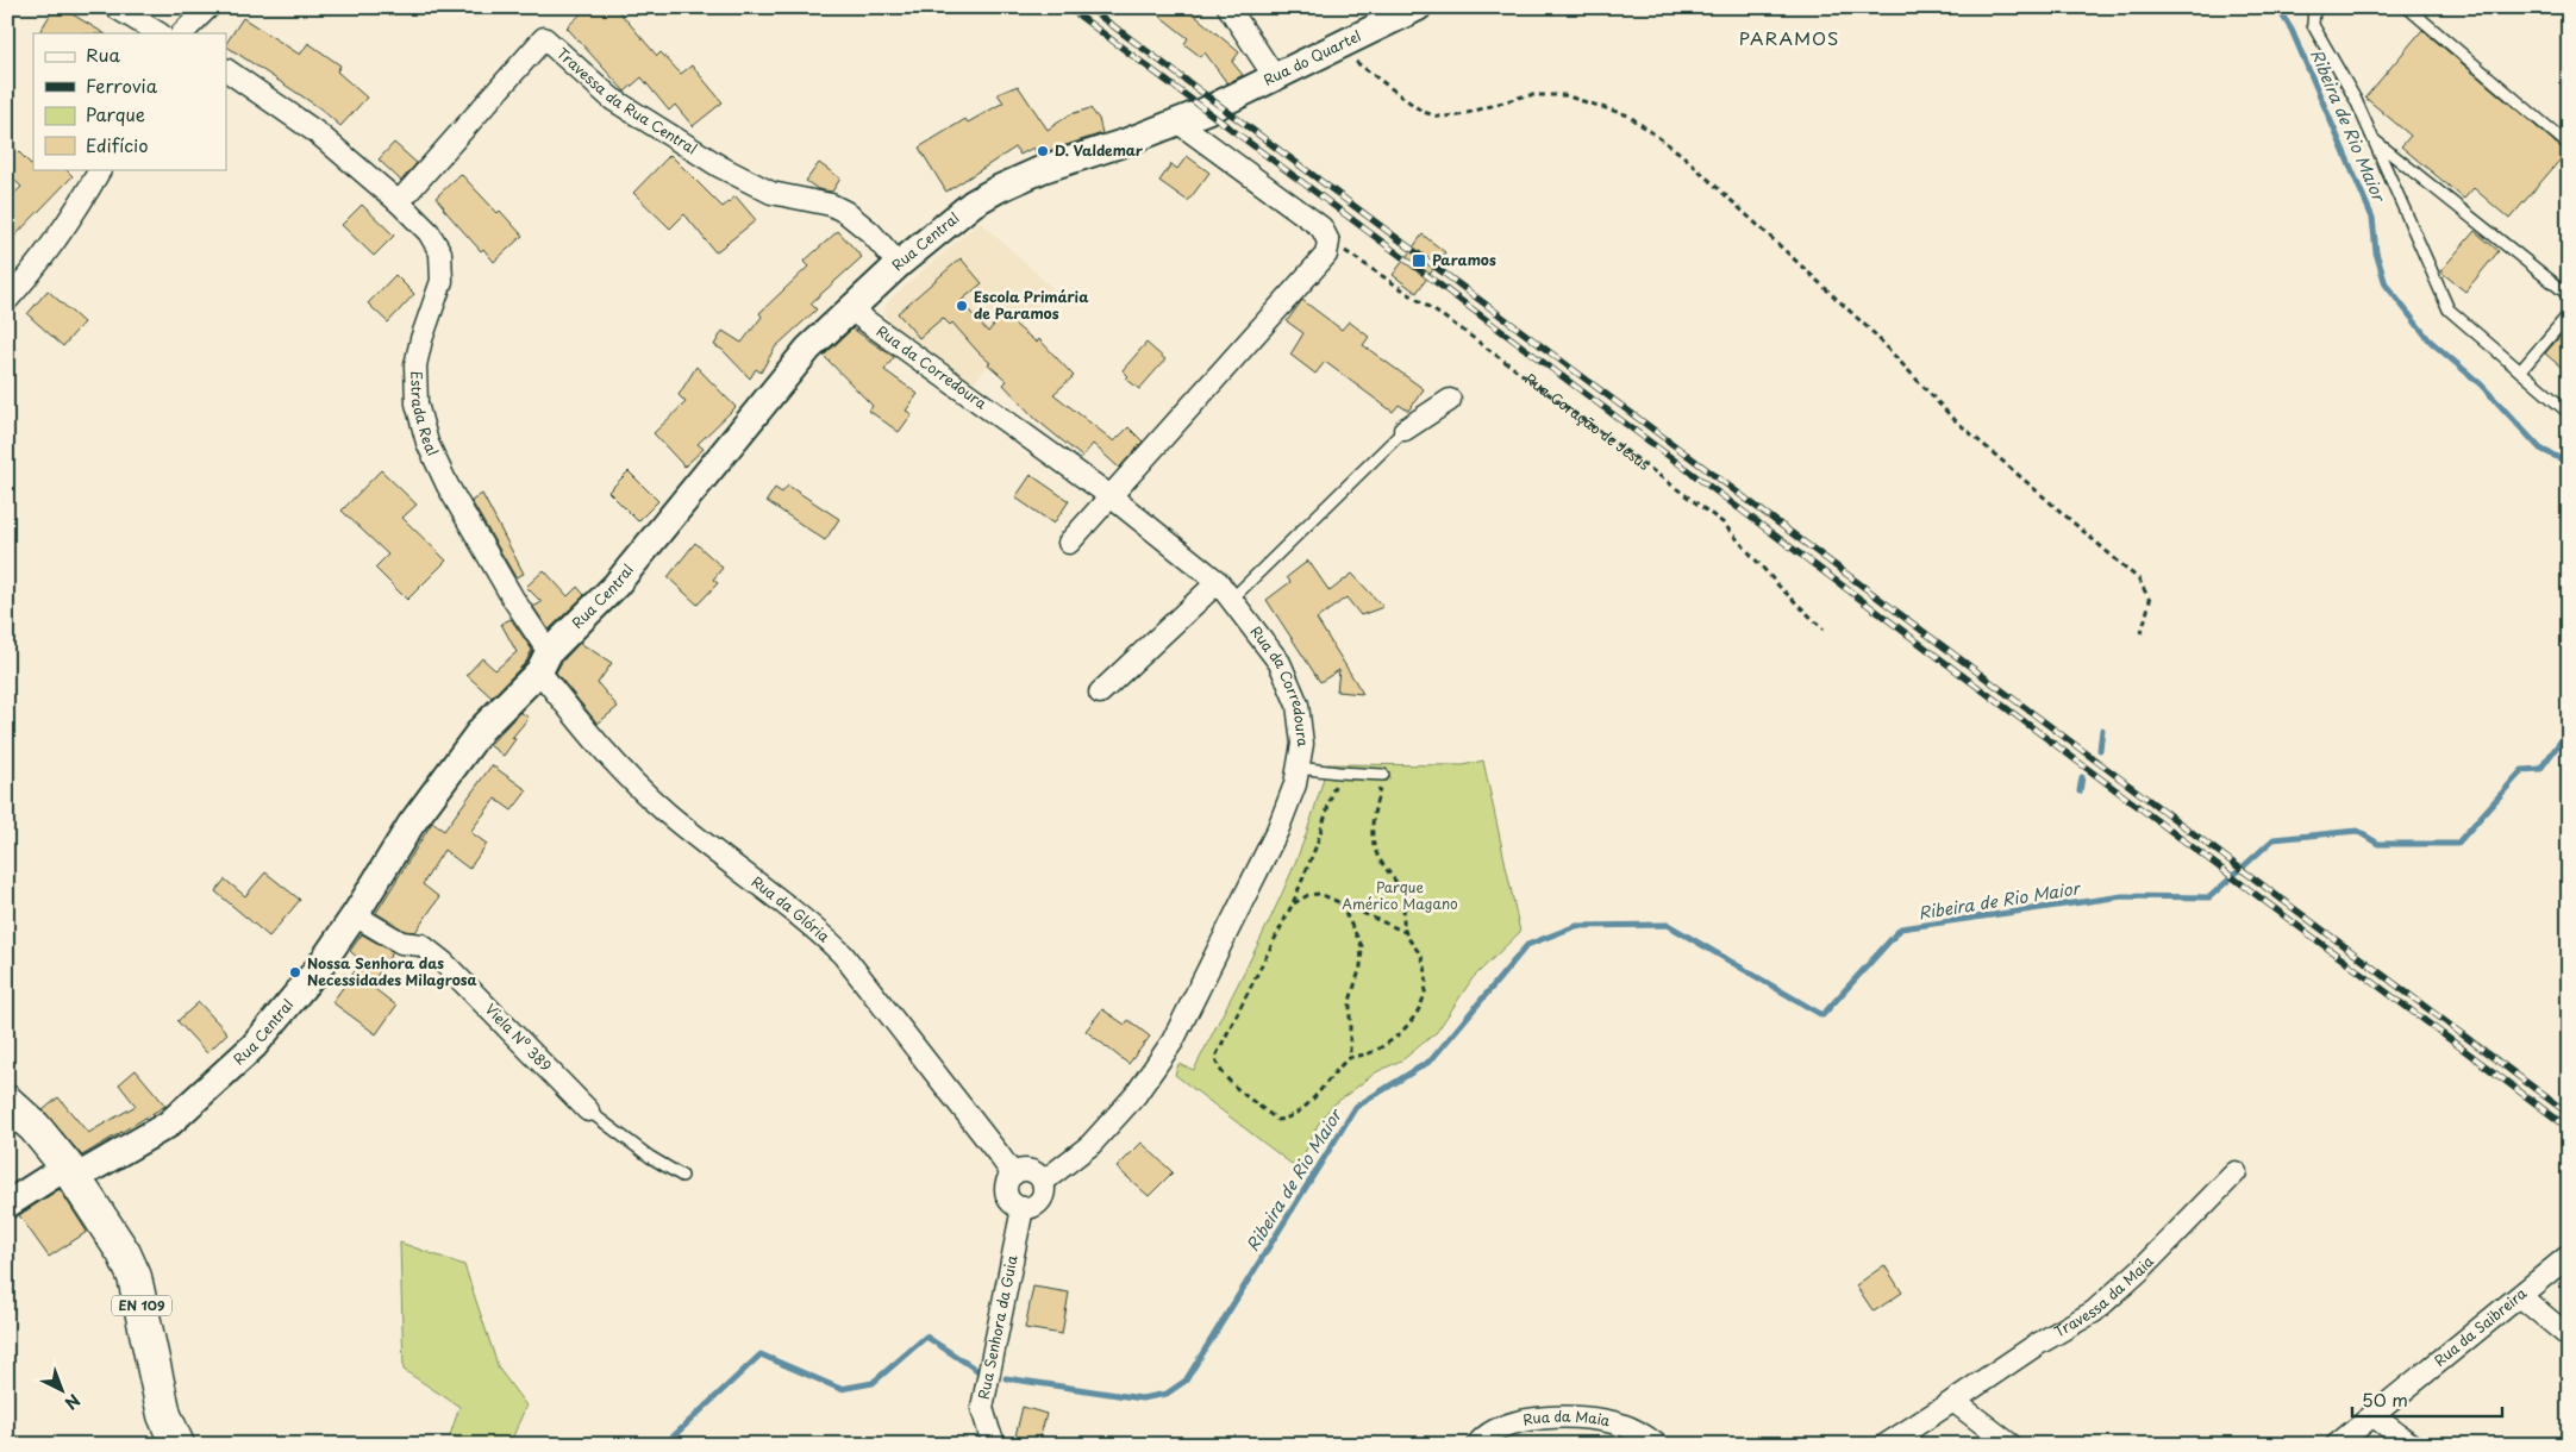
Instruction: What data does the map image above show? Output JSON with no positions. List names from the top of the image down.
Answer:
{
  "streets": {
    "main road": ["EN 109"],
    "street": [
      "Rua do Quartel",
      "Travessa da Rua Central",
      "Rua Central",
      "Rua da Corredoura",
      "Estrada Real",
      "Rua da Glória",
      "Viela Nº 389",
      "Travessa da Maia",
      "Rua Senhora da Guia",
      "Rua da Saibreira",
      "Rua da Maia"
    ],
    "path": ["Rua Coração de Jesus"]
  },
  "crossings": [
    ["Rua do Quartel", "Rua Central"],
    ["Travessa da Rua Central", "Rua Central"],
    ["Travessa da Rua Central", "Estrada Real"],
    ["Rua Central", "Rua da Corredoura"],
    ["Rua Central", "Estrada Real"],
    ["Rua Central", "Rua da Glória"],
    ["Rua Central", "Viela Nº 389"],
    ["Rua Central", "EN 109"],
    ["Rua da Corredoura", "Rua da Glória"],
    ["Rua da Corredoura", "Rua Senhora da Guia"],
    ["Estrada Real", "Rua da Glória"],
    ["Rua da Glória", "Rua Senhora da Guia"]
  ],
  "districts": ["PARAMOS"],
  "water": ["Ribeira de Rio Maior"],
  "parks": ["Parque Américo Magano"],
  "places": {
    "other": ["D. Valdemar", "Escola Primária de Paramos", "Nossa Senhora das Necessidades Milagrosa"],
    "transit": ["Paramos"]
  },
  "legend": [
    "Rua",
    "Ferrovia",
    "Parque",
    "Edifício"
  ],
  "scale_bar": "50 m",
  "north": "bottom right"
}
